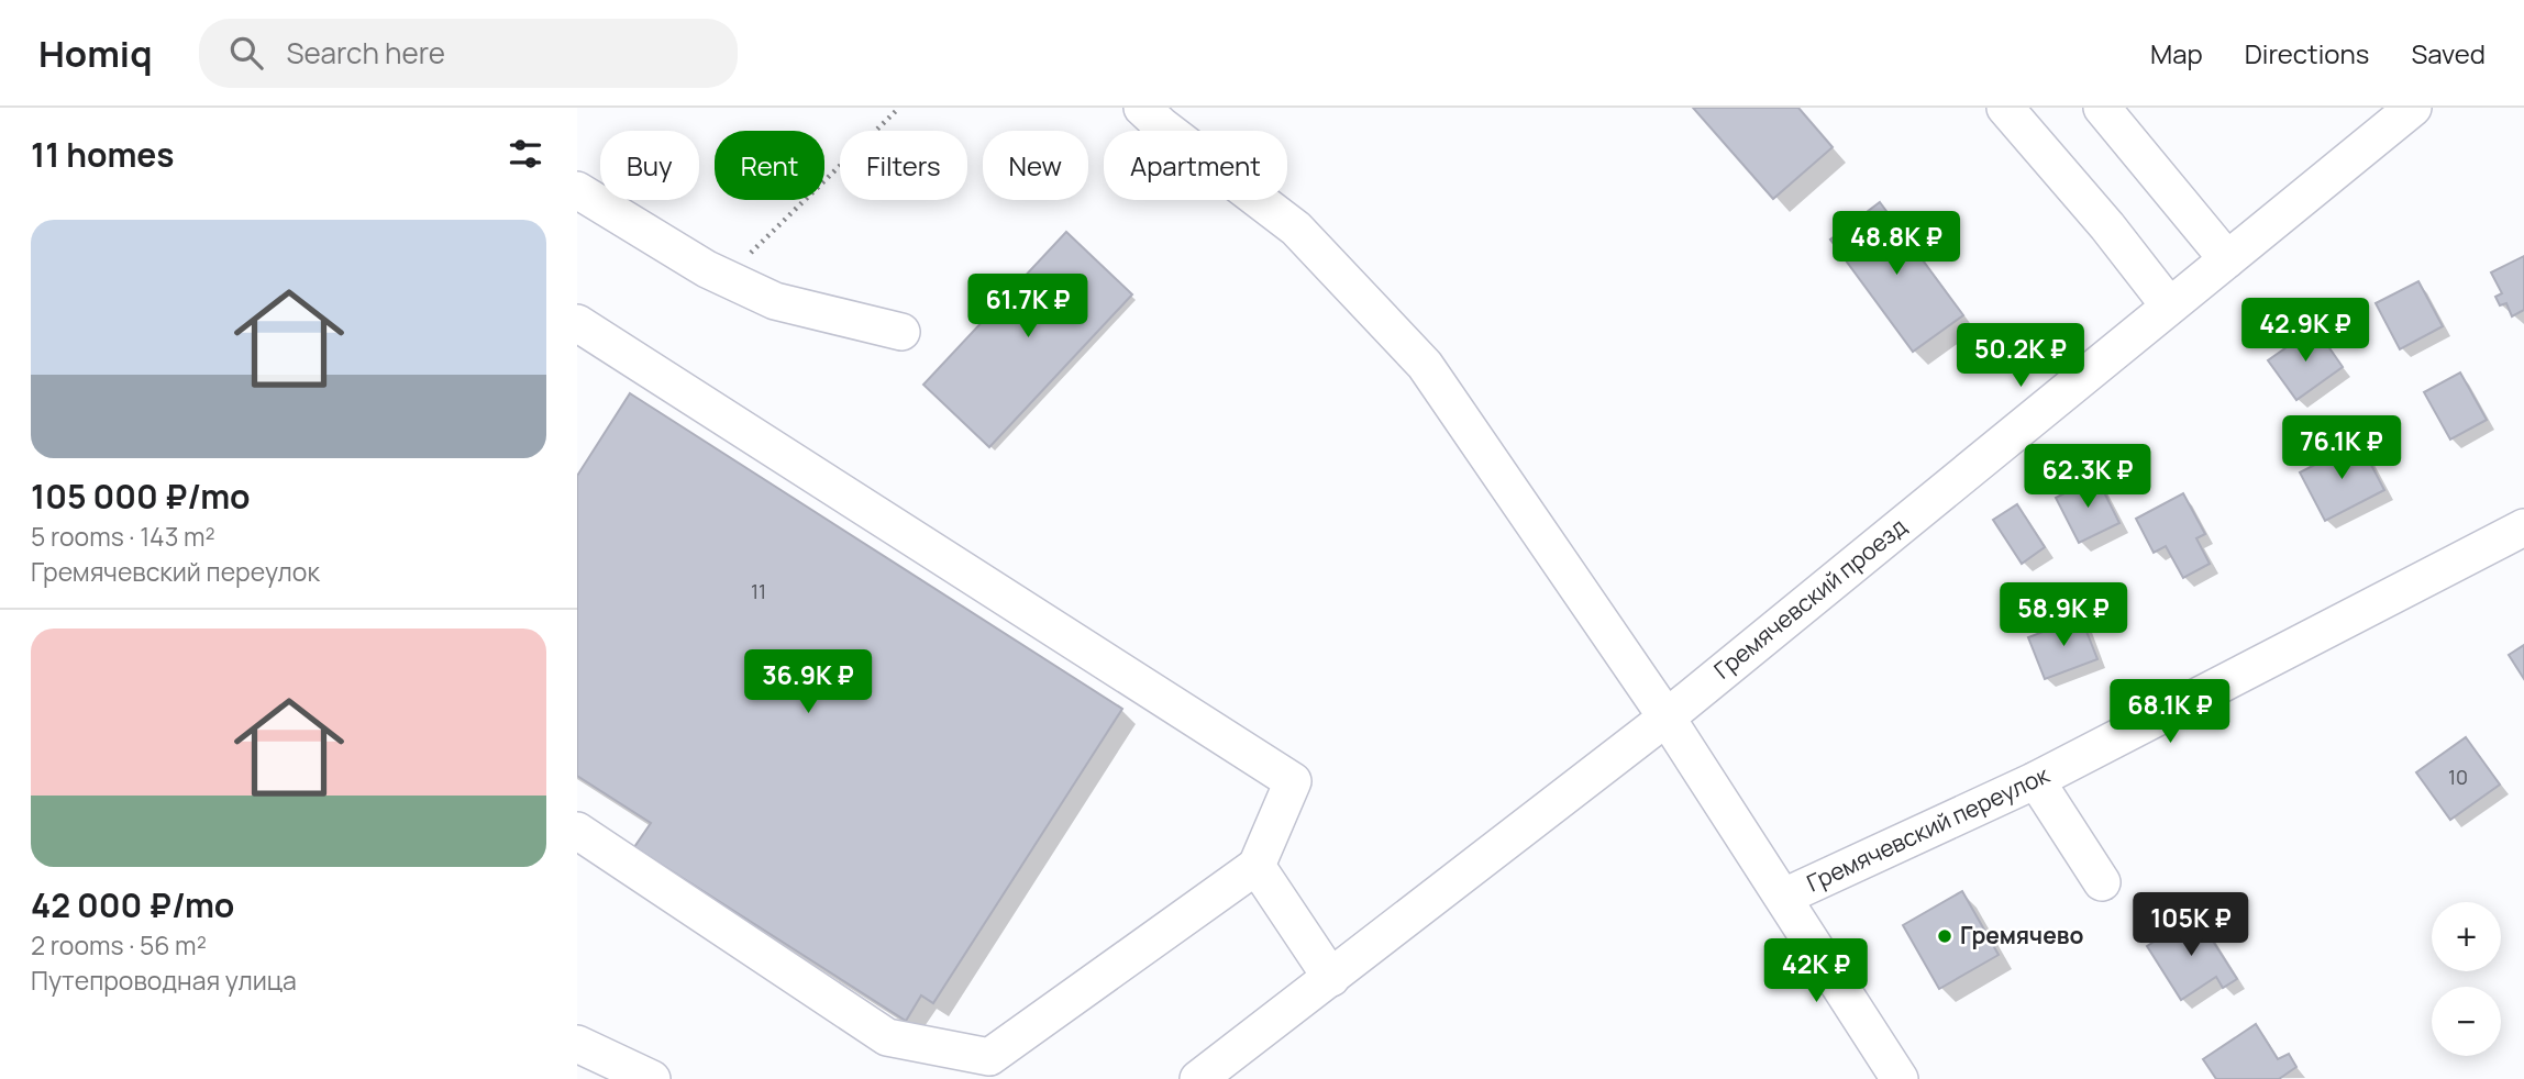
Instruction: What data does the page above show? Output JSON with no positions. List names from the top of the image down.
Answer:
{
  "streets": {
    "street": ["Гремячевский проезд", "Гремячевский переулок"]
  },
  "places": ["Гремячево"],
  "house_numbers": ["11", "10"],
  "page": {
    "header": "Homiq",
    "search": "Search here",
    "nav": ["Map", "Directions", "Saved"],
    "heading": "11 homes",
    "chip": [
      "Buy",
      "Rent",
      "Filters",
      "New",
      "Apartment"
    ],
    "list": [
      {
        "name": "105 000 ₽/mo",
        "note": "5 rooms · 143 m² · Гремячевский переулок"
      },
      {
        "name": "42 000 ₽/mo",
        "note": "2 rooms · 56 m² · Путепроводная улица"
      }
    ],
    "price": [
      "48.8K ₽",
      "61.7K ₽",
      "42.9K ₽",
      "50.2K ₽",
      "76.1K ₽",
      "62.3K ₽",
      "58.9K ₽",
      "36.9K ₽",
      "68.1K ₽",
      "105K ₽",
      "42K ₽"
    ],
    "map_buttons": ["+", "−"]
  }
}
